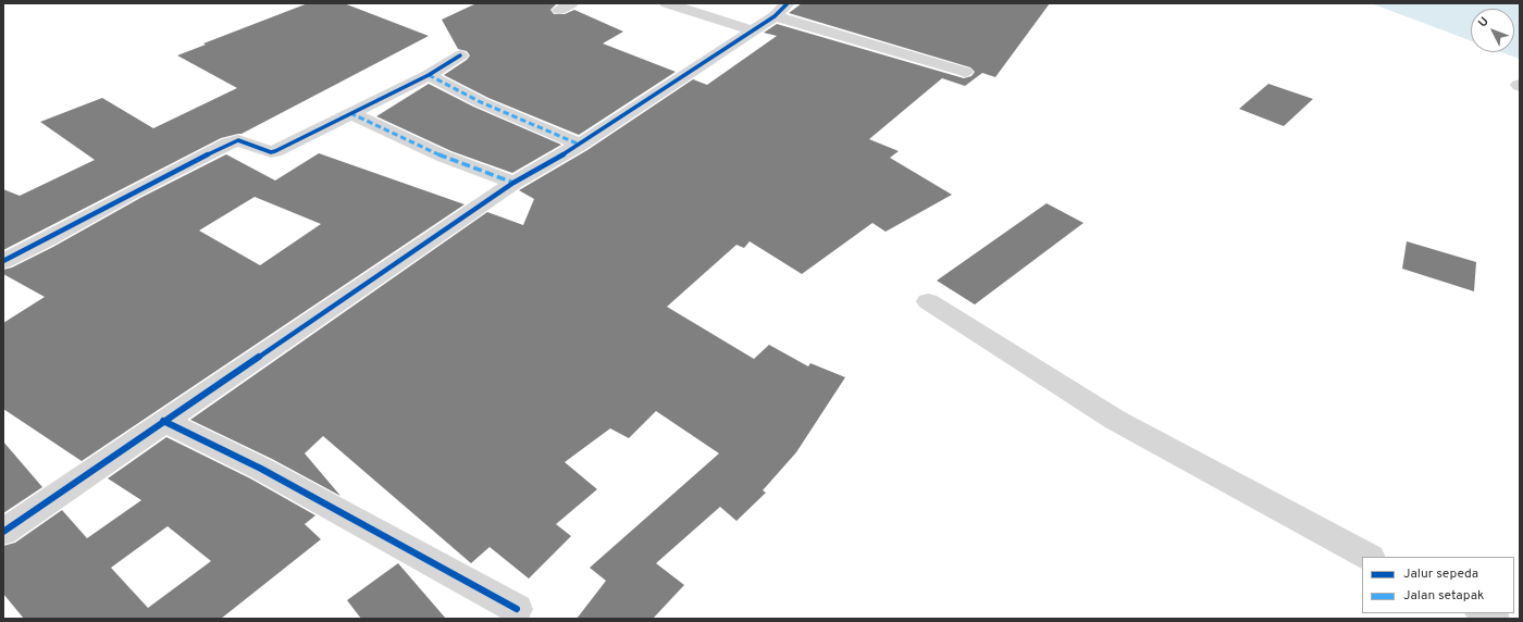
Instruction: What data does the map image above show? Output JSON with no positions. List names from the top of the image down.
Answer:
{
  "legend": ["Jalur sepeda", "Jalan setapak"],
  "north": "top left"
}
